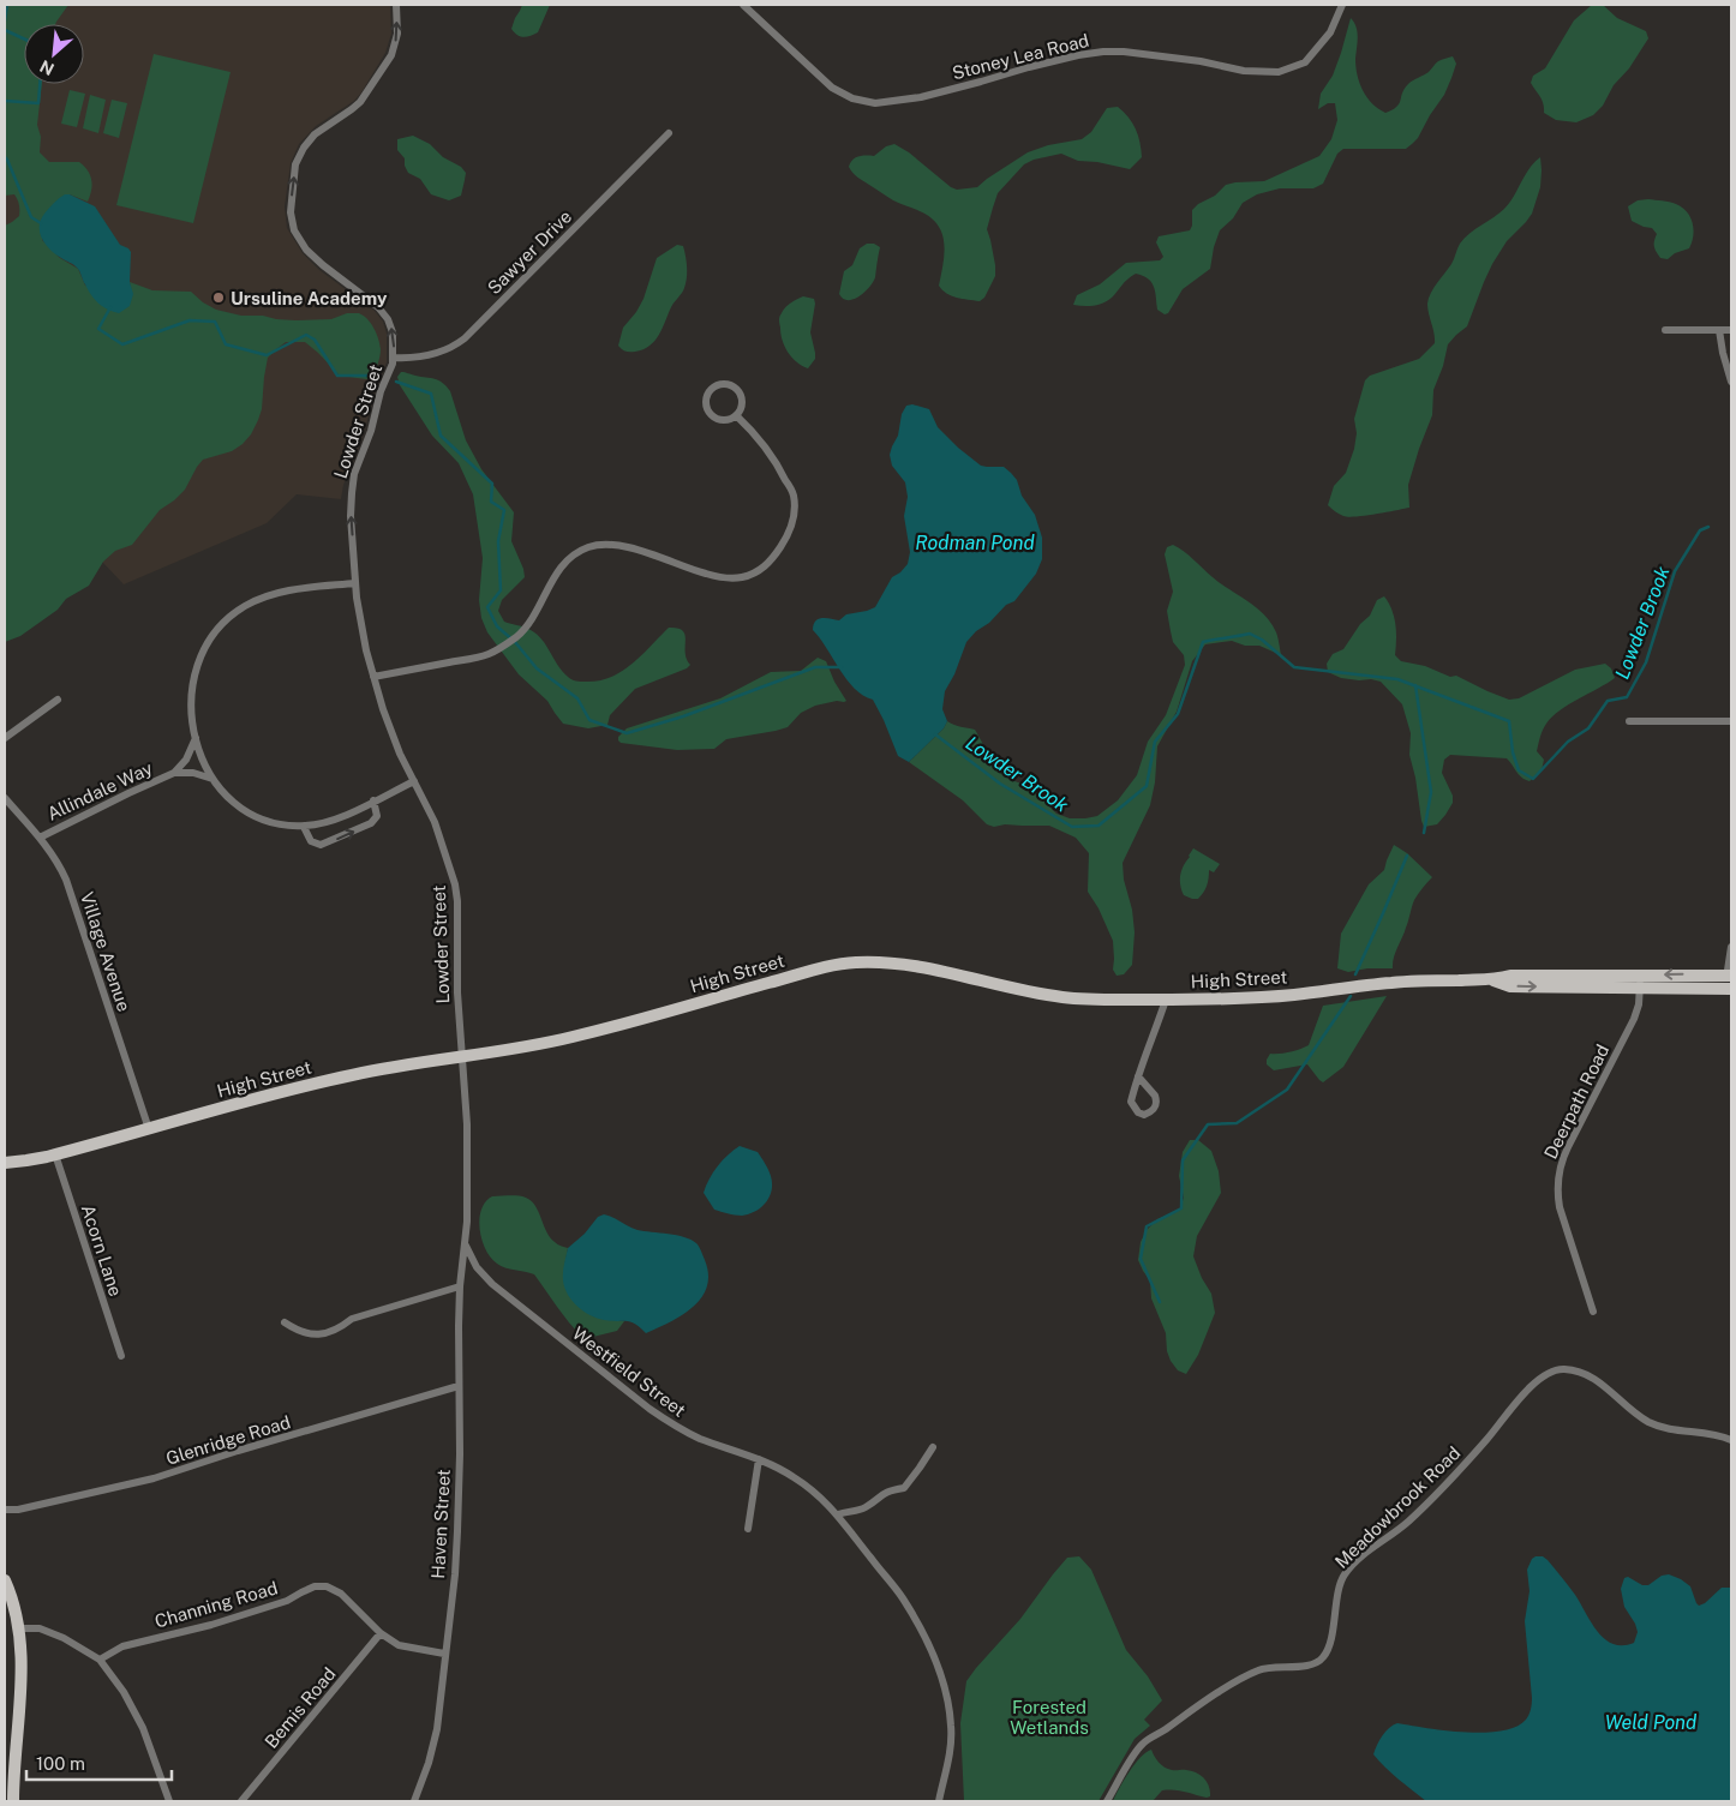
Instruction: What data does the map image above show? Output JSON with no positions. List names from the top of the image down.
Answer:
{
  "streets": {
    "main road": ["High Street"],
    "street": [
      "Stoney Lea Road",
      "Sawyer Drive",
      "Lowder Street",
      "Allindale Way",
      "Village Avenue",
      "Deerpath Road",
      "Acorn Lane",
      "Westfield Street",
      "Glenridge Road",
      "Meadowbrook Road",
      "Haven Street",
      "Channing Road",
      "Bemis Road"
    ]
  },
  "crossings": [
    ["Sawyer Drive", "Lowder Street"],
    ["Lowder Street", "High Street"],
    ["Allindale Way", "Village Avenue"],
    ["Village Avenue", "High Street"],
    ["High Street", "Deerpath Road"],
    ["High Street", "Acorn Lane"],
    ["Westfield Street", "Haven Street"],
    ["Glenridge Road", "Haven Street"],
    ["Haven Street", "Channing Road"],
    ["Channing Road", "Bemis Road"]
  ],
  "one_way": ["Lowder Street"],
  "water": ["Rodman Pond", "Lowder Brook", "Weld Pond"],
  "parks": ["Forested Wetlands"],
  "places": ["Ursuline Academy"],
  "scale_bar": "100 m",
  "north": "bottom left"
}
